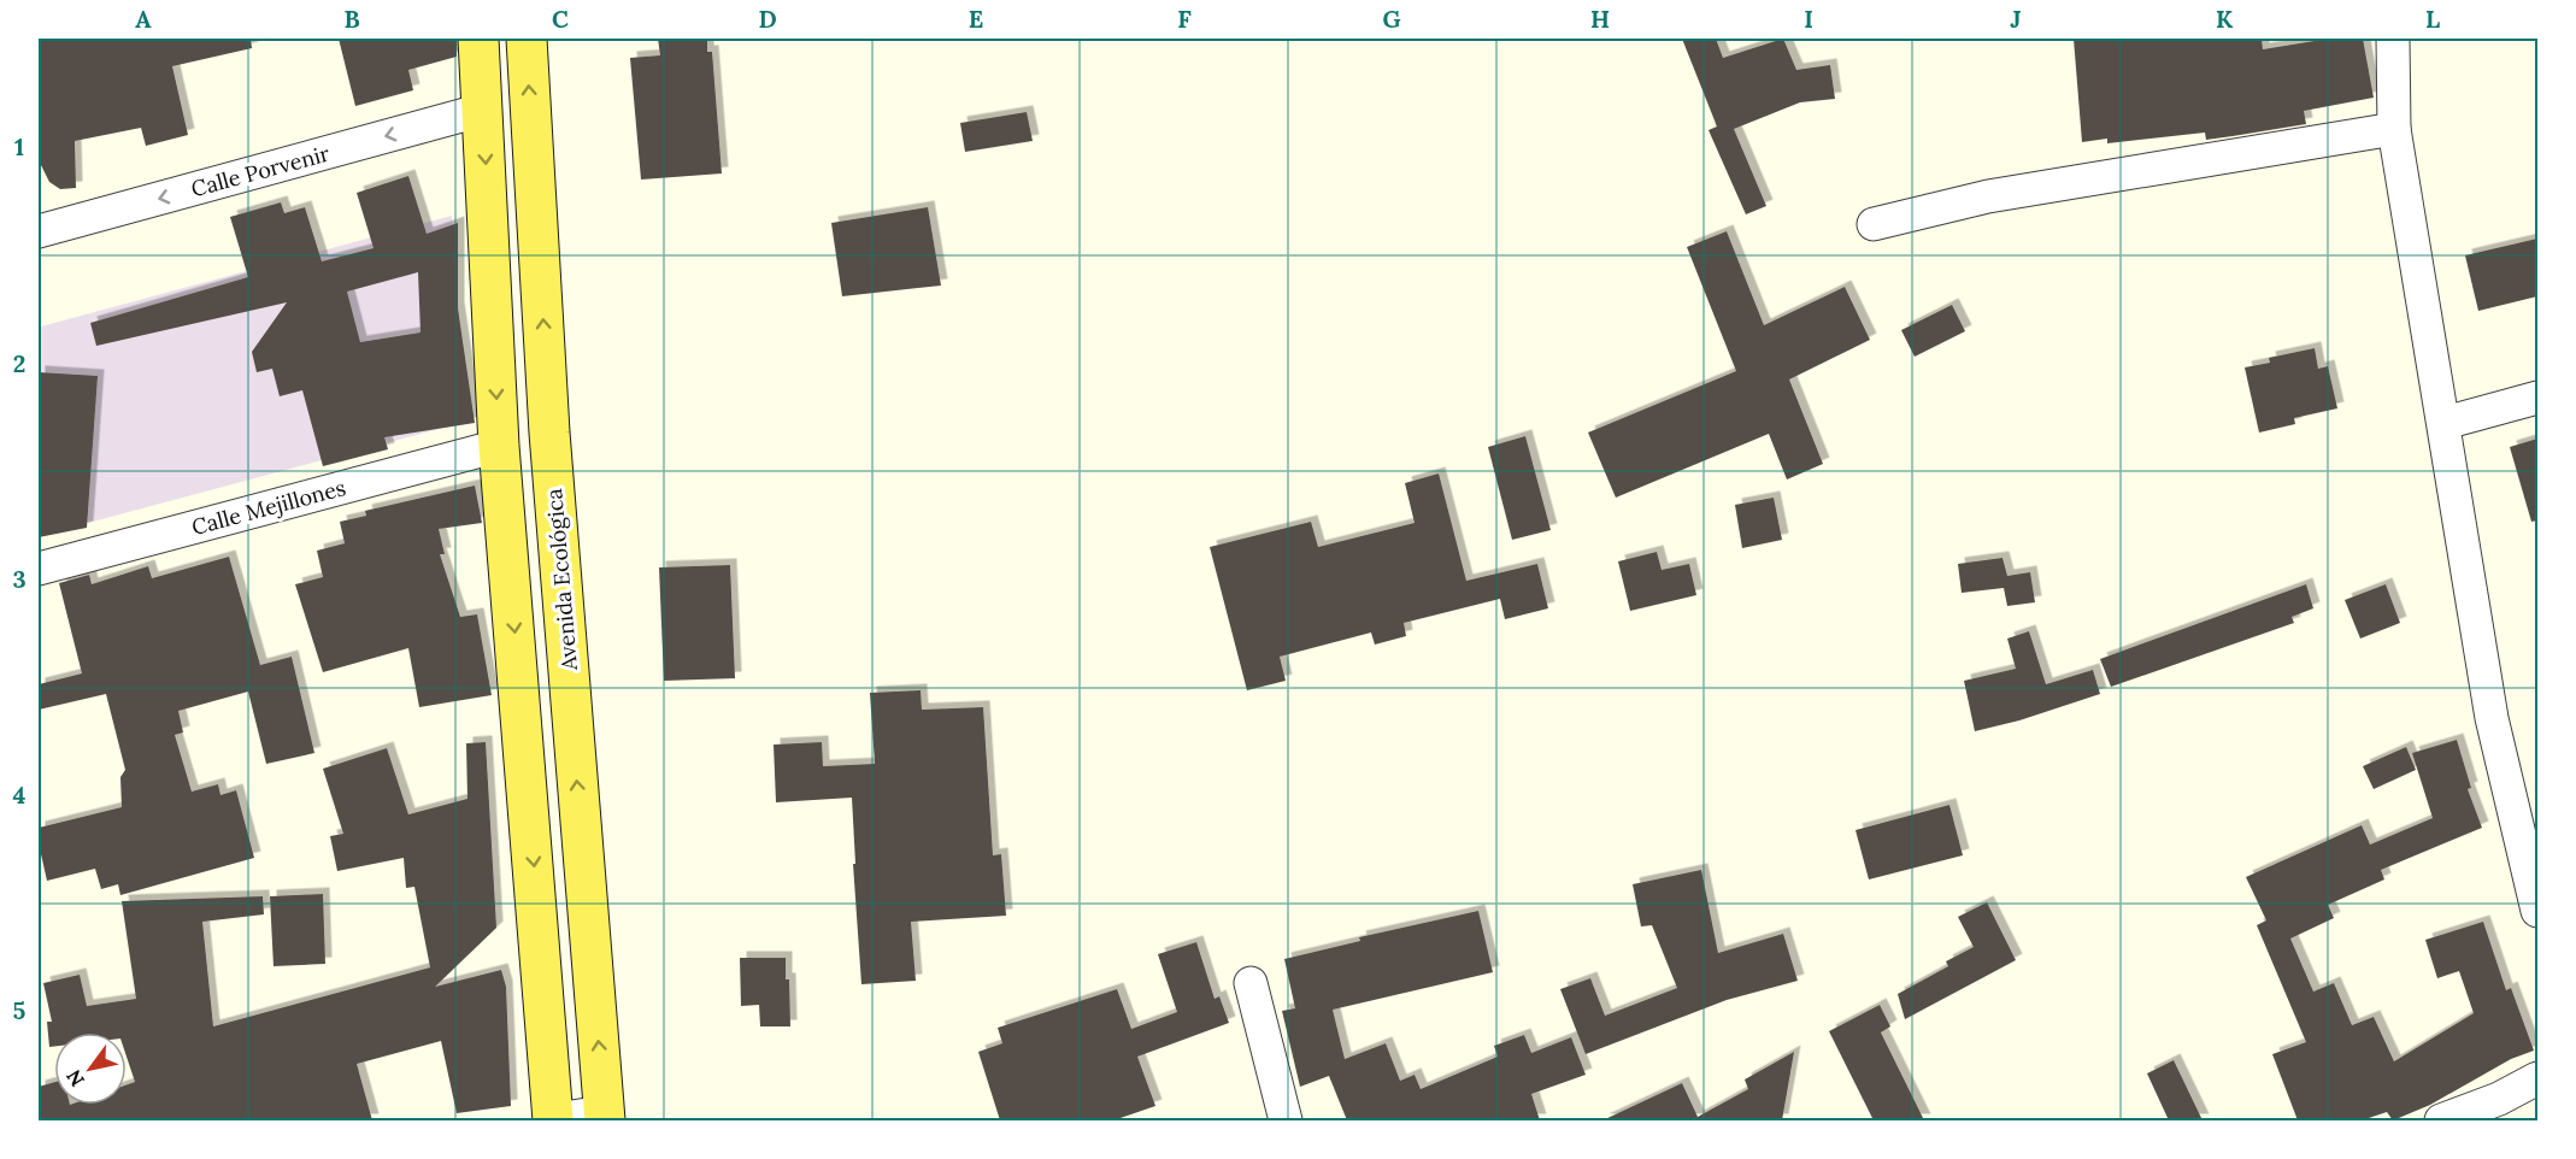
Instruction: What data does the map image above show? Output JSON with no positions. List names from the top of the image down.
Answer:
{
  "streets": {
    "main road": ["Avenida Ecológica"],
    "street": ["Calle Porvenir", "Calle Mejillones"]
  },
  "one_way": ["Calle Porvenir"],
  "north": "bottom left",
  "grid": {
    "columns": [
      "A",
      "B",
      "C",
      "D",
      "E",
      "F",
      "G",
      "H",
      "I",
      "J",
      "K",
      "L"
    ],
    "rows": [
      "1",
      "2",
      "3",
      "4",
      "5"
    ]
  }
}
